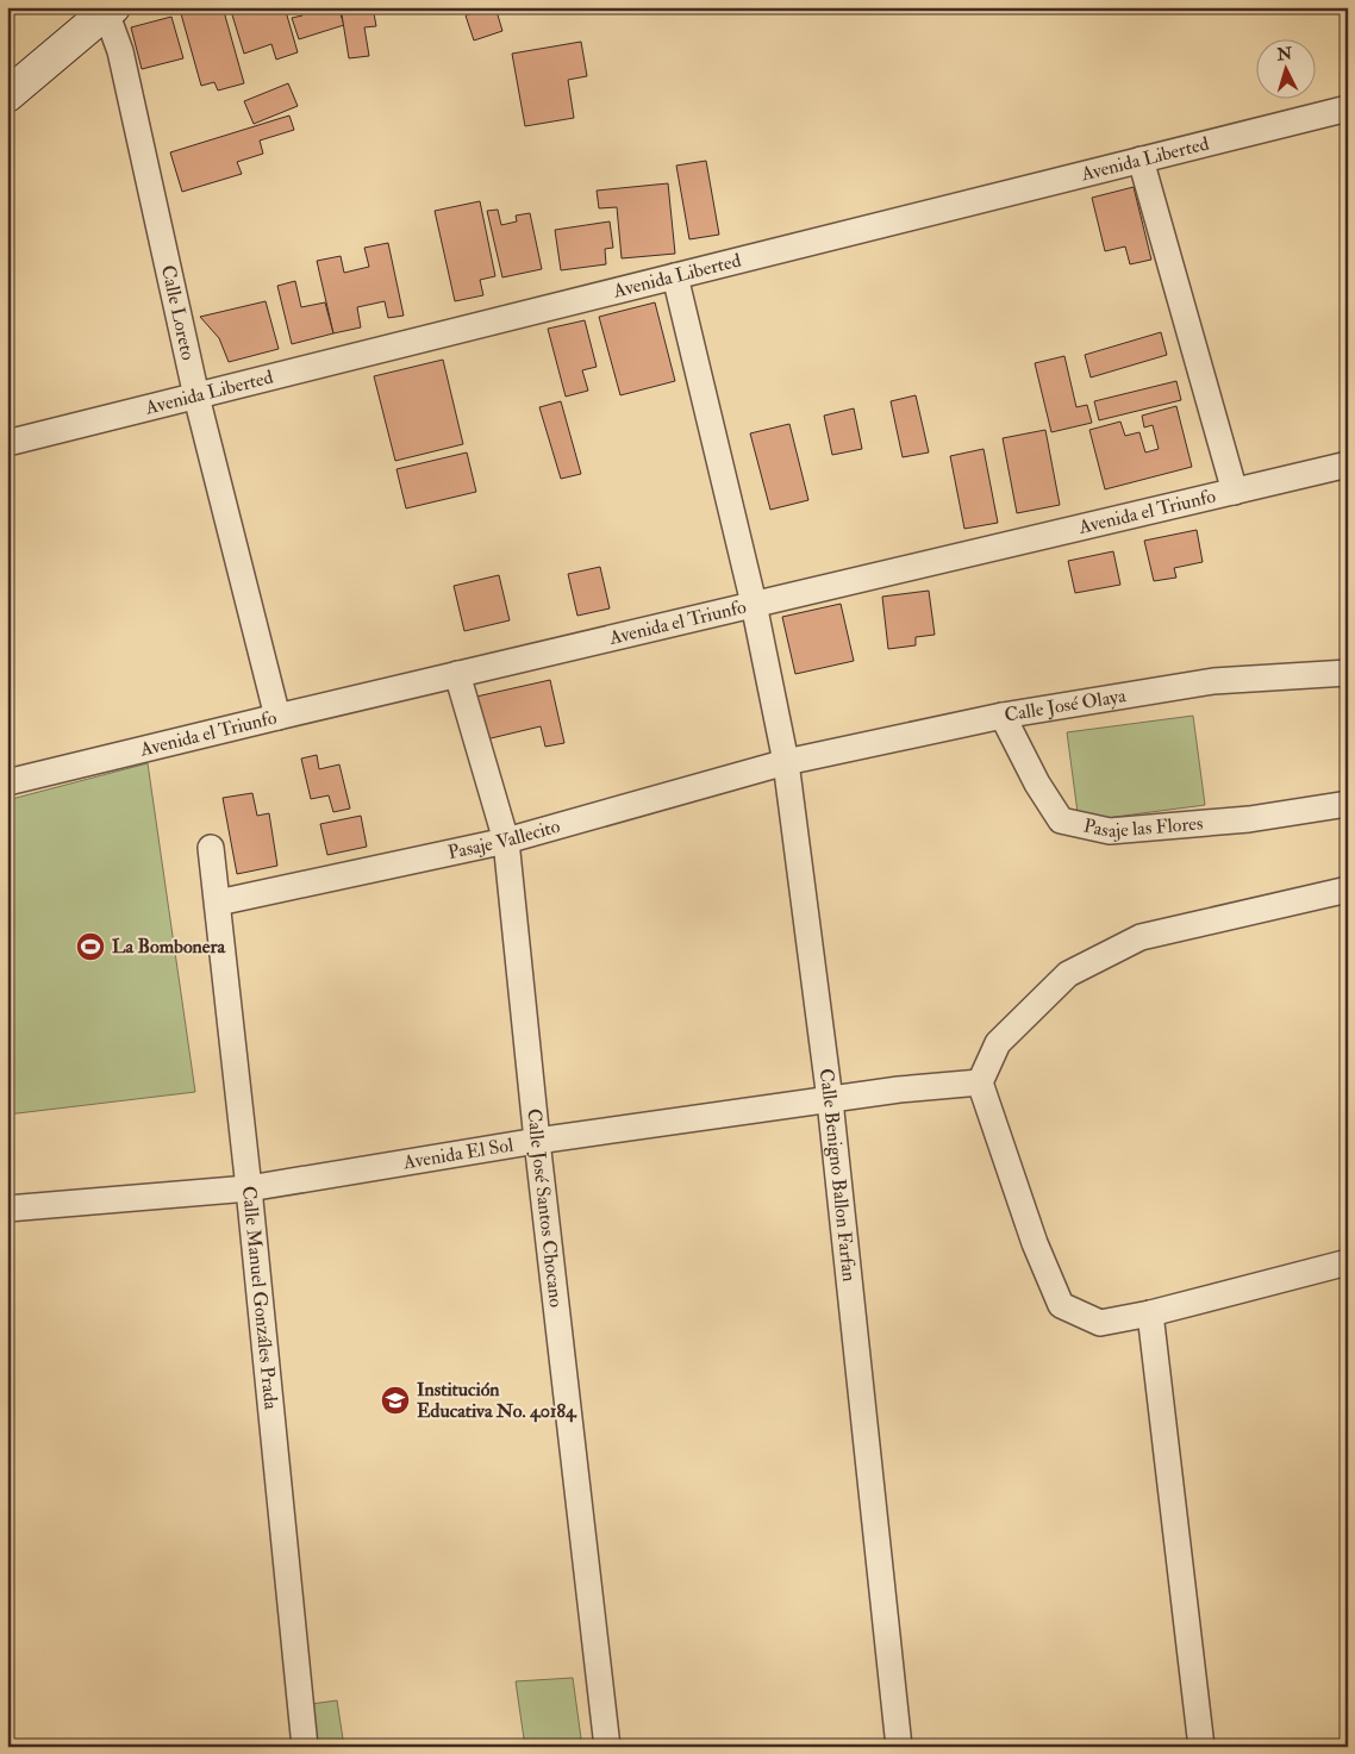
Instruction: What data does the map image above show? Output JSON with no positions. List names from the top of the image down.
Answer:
{
  "streets": {
    "street": [
      "Avenida Liberted",
      "Calle Loreto",
      "Avenida el Triunfo",
      "Calle José Olaya",
      "Pasaje las Flores",
      "Pasaje Vallecito",
      "Avenida El Sol",
      "Calle Benigno Ballon Farfan",
      "Calle José Santos Chocano",
      "Calle Manuel Gonzáles Prada"
    ]
  },
  "crossings": [
    ["Avenida Liberted", "Calle Loreto"],
    ["Avenida Liberted", "Calle Benigno Ballon Farfan"],
    ["Calle Loreto", "Avenida el Triunfo"],
    ["Avenida el Triunfo", "Calle Benigno Ballon Farfan"],
    ["Avenida el Triunfo", "Calle José Santos Chocano"],
    ["Calle José Olaya", "Pasaje las Flores"],
    ["Calle José Olaya", "Pasaje Vallecito"],
    ["Calle José Olaya", "Calle Benigno Ballon Farfan"],
    ["Pasaje Vallecito", "Calle Benigno Ballon Farfan"],
    ["Pasaje Vallecito", "Calle José Santos Chocano"],
    ["Pasaje Vallecito", "Calle Manuel Gonzáles Prada"],
    ["Avenida El Sol", "Calle Benigno Ballon Farfan"],
    ["Avenida El Sol", "Calle José Santos Chocano"],
    ["Avenida El Sol", "Calle Manuel Gonzáles Prada"]
  ],
  "places": {
    "sports": ["La Bombonera"],
    "school or university": ["Institución Educativa No. 40184"]
  },
  "north": "top"
}
